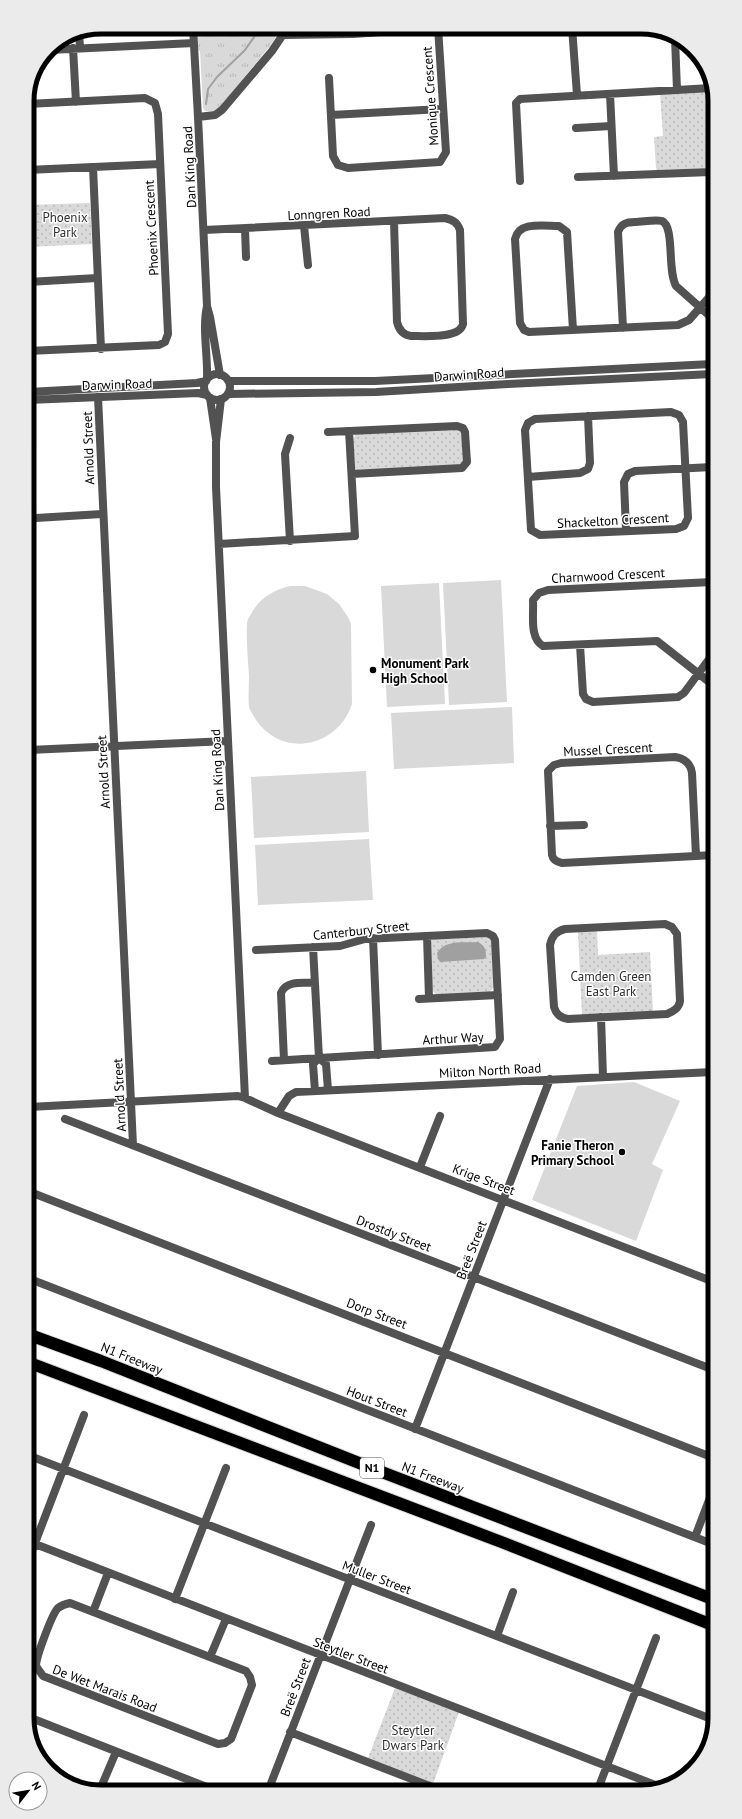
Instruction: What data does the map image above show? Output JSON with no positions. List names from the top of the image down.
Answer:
{
  "streets": {
    "highway": ["N1 Freeway", "N1"],
    "street": [
      "Monique Crescent",
      "Dan King Road",
      "Lonngren Road",
      "Phoenix Crescent",
      "Darwin Road",
      "Arnold Street",
      "Shackelton Crescent",
      "Charnwood Crescent",
      "Mussel Crescent",
      "Canterbury Street",
      "Arthur Way",
      "Milton North Road",
      "Krige Street",
      "Drostdy Street",
      "Breë Street",
      "Dorp Street",
      "Hout Street",
      "Muller Street",
      "Steytler Street",
      "De Wet Marais Road"
    ]
  },
  "crossings": [
    ["Dan King Road", "Lonngren Road"],
    ["Dan King Road", "Darwin Road"],
    ["Dan King Road", "Krige Street"],
    ["Darwin Road", "Arnold Street"],
    ["Arnold Street", "Krige Street"],
    ["Arnold Street", "Drostdy Street"],
    ["Canterbury Street", "Arthur Way"],
    ["Milton North Road", "Krige Street"],
    ["Milton North Road", "Breë Street"],
    ["Krige Street", "Breë Street"],
    ["Drostdy Street", "Breë Street"],
    ["Breë Street", "Dorp Street"],
    ["Breë Street", "Hout Street"],
    ["Breë Street", "Muller Street"],
    ["Breë Street", "Steytler Street"]
  ],
  "parks": ["Phoenix Park", "Camden Green East Park", "Steytler Dwars Park"],
  "places": ["Monument Park High School", "Fanie Theron Primary School"],
  "north": "top right"
}
